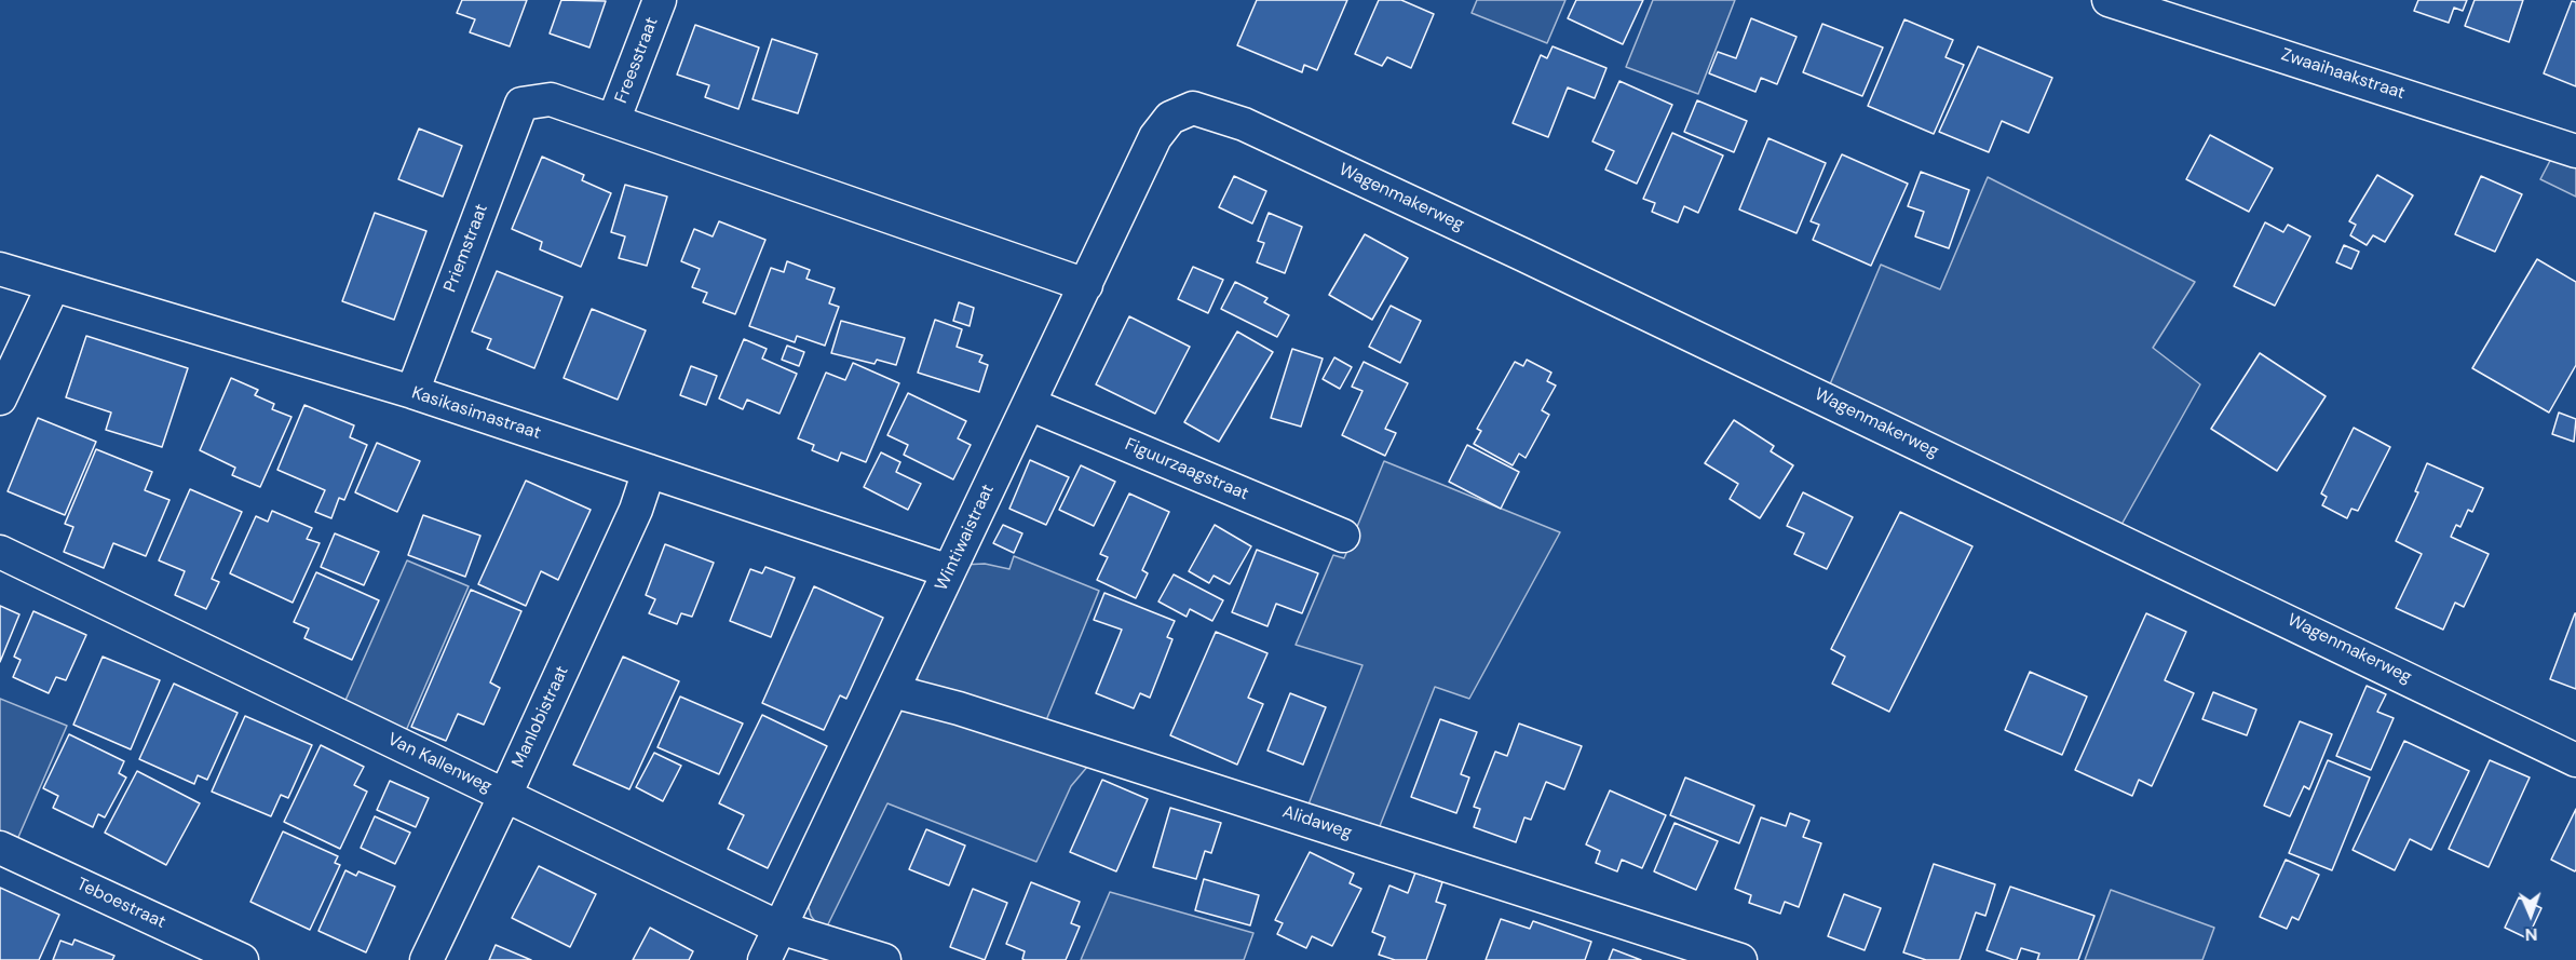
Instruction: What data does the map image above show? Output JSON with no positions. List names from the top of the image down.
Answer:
{
  "streets": {
    "street": [
      "Freesstraat",
      "Zwaaihaakstraat",
      "Wagenmakerweg",
      "Priemstraat",
      "Kasikasimastraat",
      "Figuurzaagstraat",
      "Wintiwaistraat",
      "Manlobistraat",
      "Van Kallenweg",
      "Alidaweg",
      "Teboestraat"
    ]
  },
  "crossings": [
    ["Freesstraat", "Priemstraat"],
    ["Wagenmakerweg", "Wintiwaistraat"],
    ["Priemstraat", "Kasikasimastraat"],
    ["Kasikasimastraat", "Wintiwaistraat"],
    ["Kasikasimastraat", "Manlobistraat"],
    ["Figuurzaagstraat", "Wintiwaistraat"],
    ["Wintiwaistraat", "Van Kallenweg"],
    ["Wintiwaistraat", "Alidaweg"],
    ["Manlobistraat", "Van Kallenweg"]
  ],
  "north": "bottom"
}
